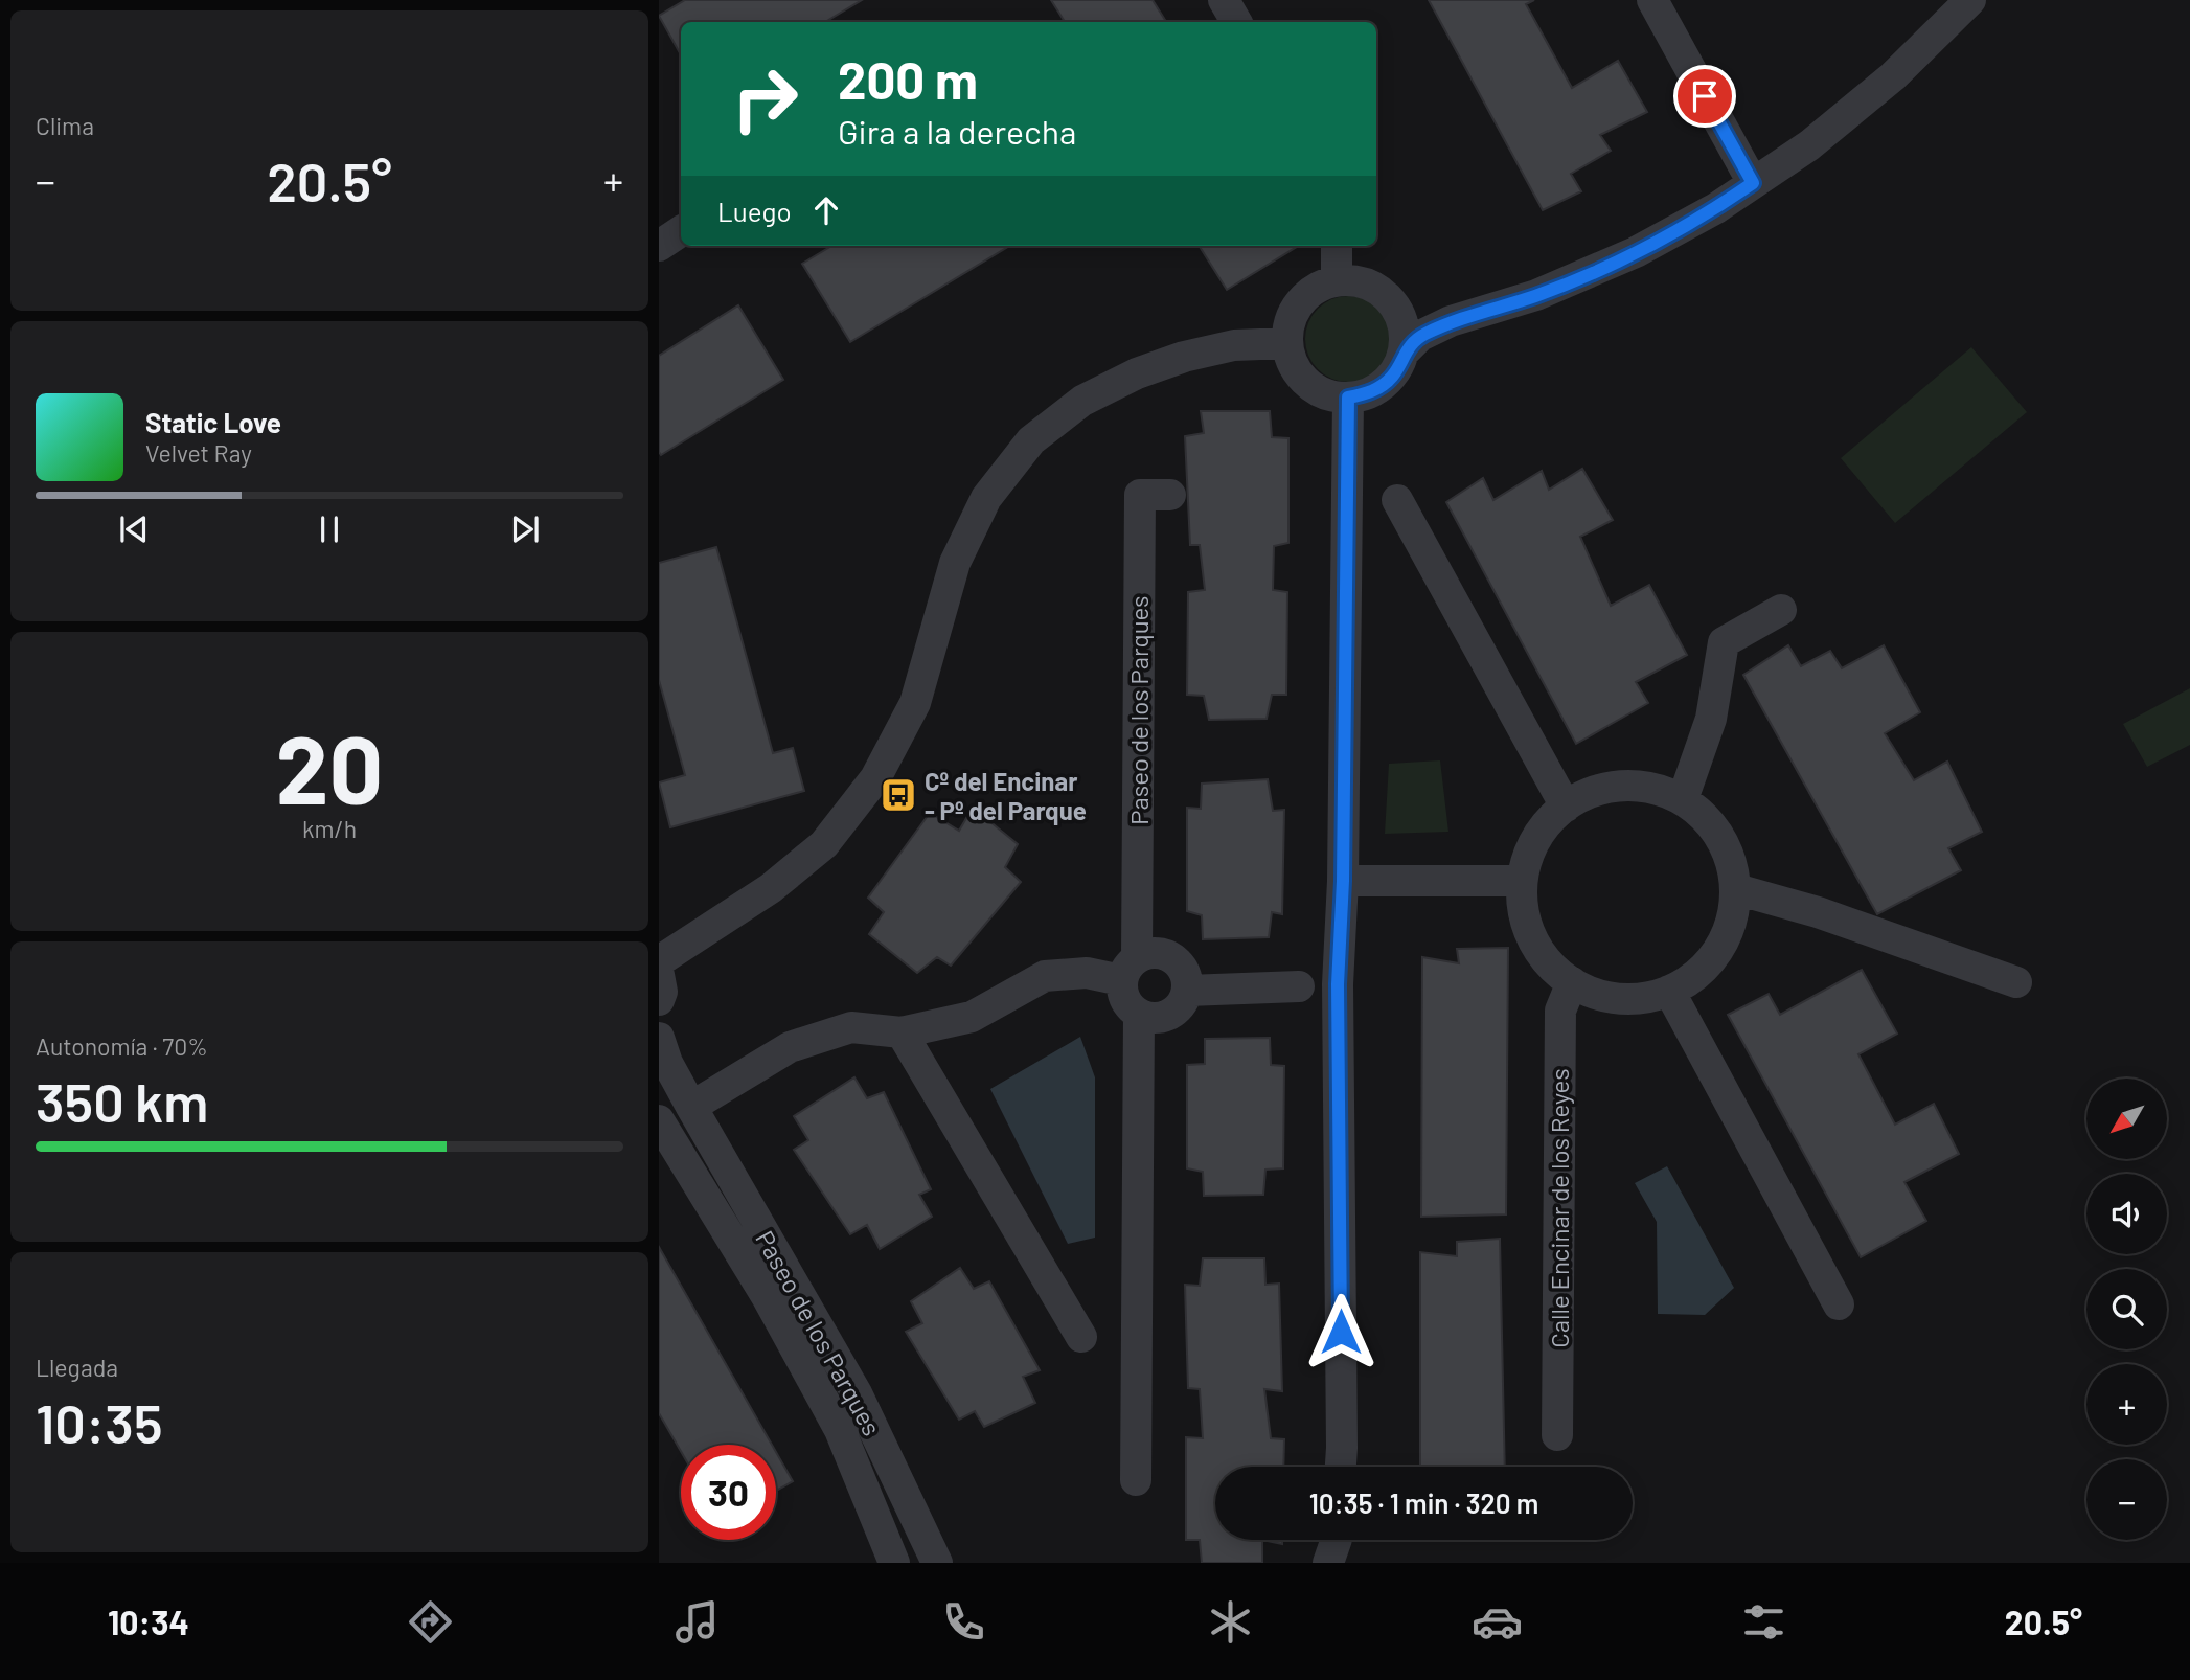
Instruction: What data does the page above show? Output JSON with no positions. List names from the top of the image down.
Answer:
{
  "streets": {
    "street": ["Paseo de los Parques", "Calle Encinar de los Reyes"]
  },
  "places": {
    "bus stop": ["Cº del Encinar - Pº del Parque"]
  },
  "north": "bottom left",
  "page": {
    "tile": [
      "Clima",
      ["20", "km/h"],
      ["Autonomía · 70%", "350 km"],
      ["Llegada", "10:35"]
    ],
    "turn": ["200 m", "Gira a la derecha"],
    "heat": ["−", "20.5°", "+"],
    "then": "Luego",
    "song": ["Static Love", "Velvet Ray"],
    "map_buttons": ["+", "−"],
    "limit": "30",
    "trip": "10:35 · 1 min · 320 m",
    "tabs": ["10:34", "20.5°"]
  }
}
